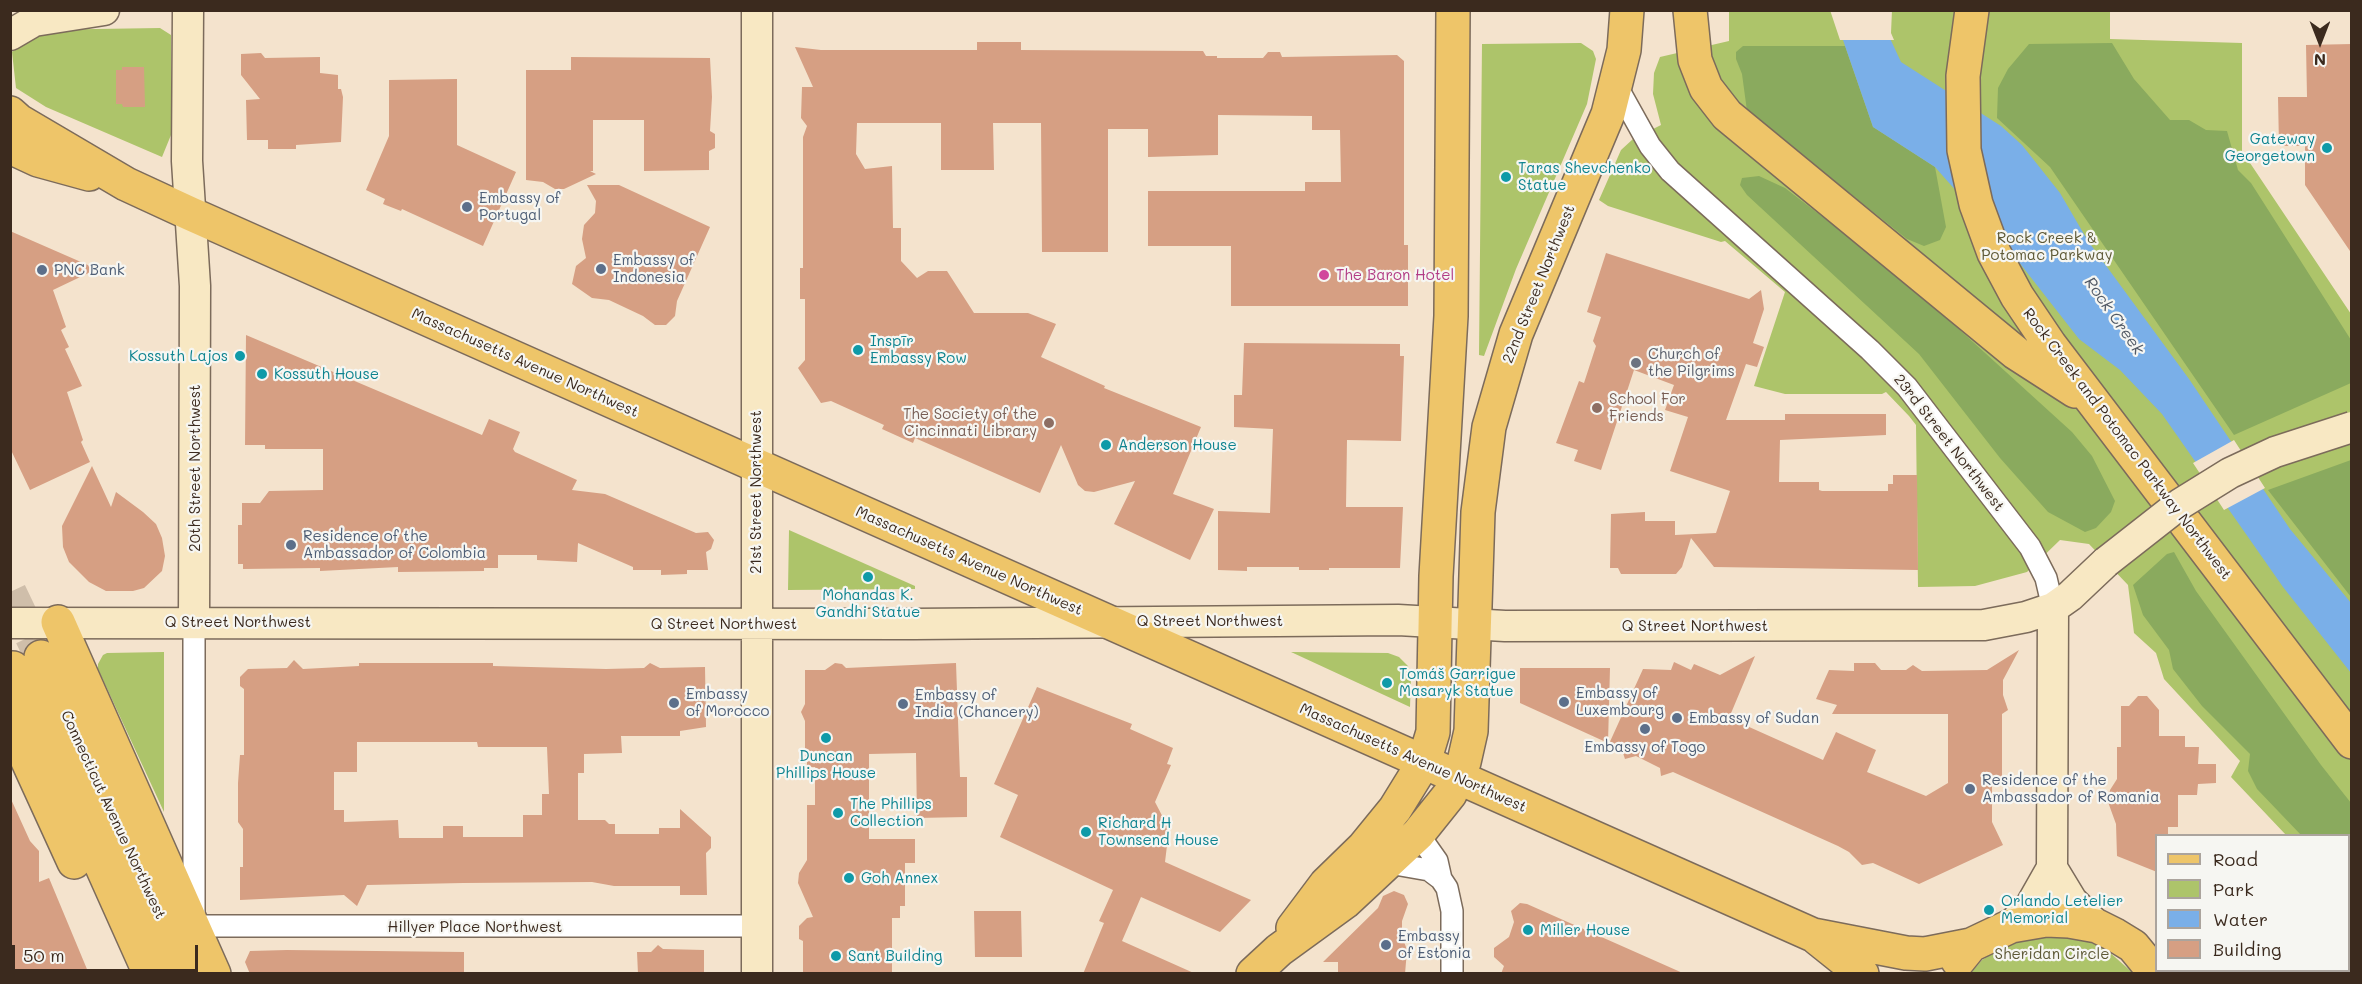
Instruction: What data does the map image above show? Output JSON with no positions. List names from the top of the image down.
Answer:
{
  "streets": {
    "main road": [
      "22nd Street Northwest",
      "Massachusetts Avenue Northwest",
      "23rd Street Northwest",
      "Rock Creek and Potomac Parkway Northwest",
      "20th Street Northwest",
      "21st Street Northwest",
      "Q Street Northwest",
      "Connecticut Avenue Northwest"
    ],
    "street": ["Hillyer Place Northwest"]
  },
  "crossings": [
    ["22nd Street Northwest", "Massachusetts Avenue Northwest"],
    ["22nd Street Northwest", "23rd Street Northwest"],
    ["22nd Street Northwest", "Q Street Northwest"],
    ["Massachusetts Avenue Northwest", "20th Street Northwest"],
    ["Massachusetts Avenue Northwest", "21st Street Northwest"],
    ["Massachusetts Avenue Northwest", "Q Street Northwest"],
    ["23rd Street Northwest", "Q Street Northwest"],
    ["20th Street Northwest", "Q Street Northwest"],
    ["20th Street Northwest", "Hillyer Place Northwest"],
    ["21st Street Northwest", "Q Street Northwest"],
    ["21st Street Northwest", "Hillyer Place Northwest"]
  ],
  "water": ["Rock Creek"],
  "parks": ["Rock Creek & Potomac Parkway", "Sheridan Circle"],
  "places": [
    "Gateway Georgetown",
    "Taras Shevchenko Statue",
    "Embassy of Portugal",
    "Embassy of Indonesia",
    "PNC Bank",
    "The Baron Hotel",
    "Inspīr Embassy Row",
    "Kossuth Lajos",
    "Church of the Pilgrims",
    "Kossuth House",
    "School For Friends",
    "The Society of the Cincinnati Library",
    "Anderson House",
    "Residence of the Ambassador of Colombia",
    "Mohandas K. Gandhi Statue",
    "Tomáš Garrigue Masaryk Statue",
    "Embassy of Luxembourg",
    "Embassy of Morocco",
    "Embassy of India (Chancery)",
    "Embassy of Sudan",
    "Embassy of Togo",
    "Duncan Phillips House",
    "Residence of the Ambassador of Romania",
    "The Phillips Collection",
    "Richard H Townsend House",
    "Goh Annex",
    "Orlando Letelier Memorial",
    "Miller House",
    "Embassy of Estonia",
    "Sant Building"
  ],
  "legend": [
    "Road",
    "Park",
    "Water",
    "Building"
  ],
  "scale_bar": "50 m",
  "north": "bottom"
}
